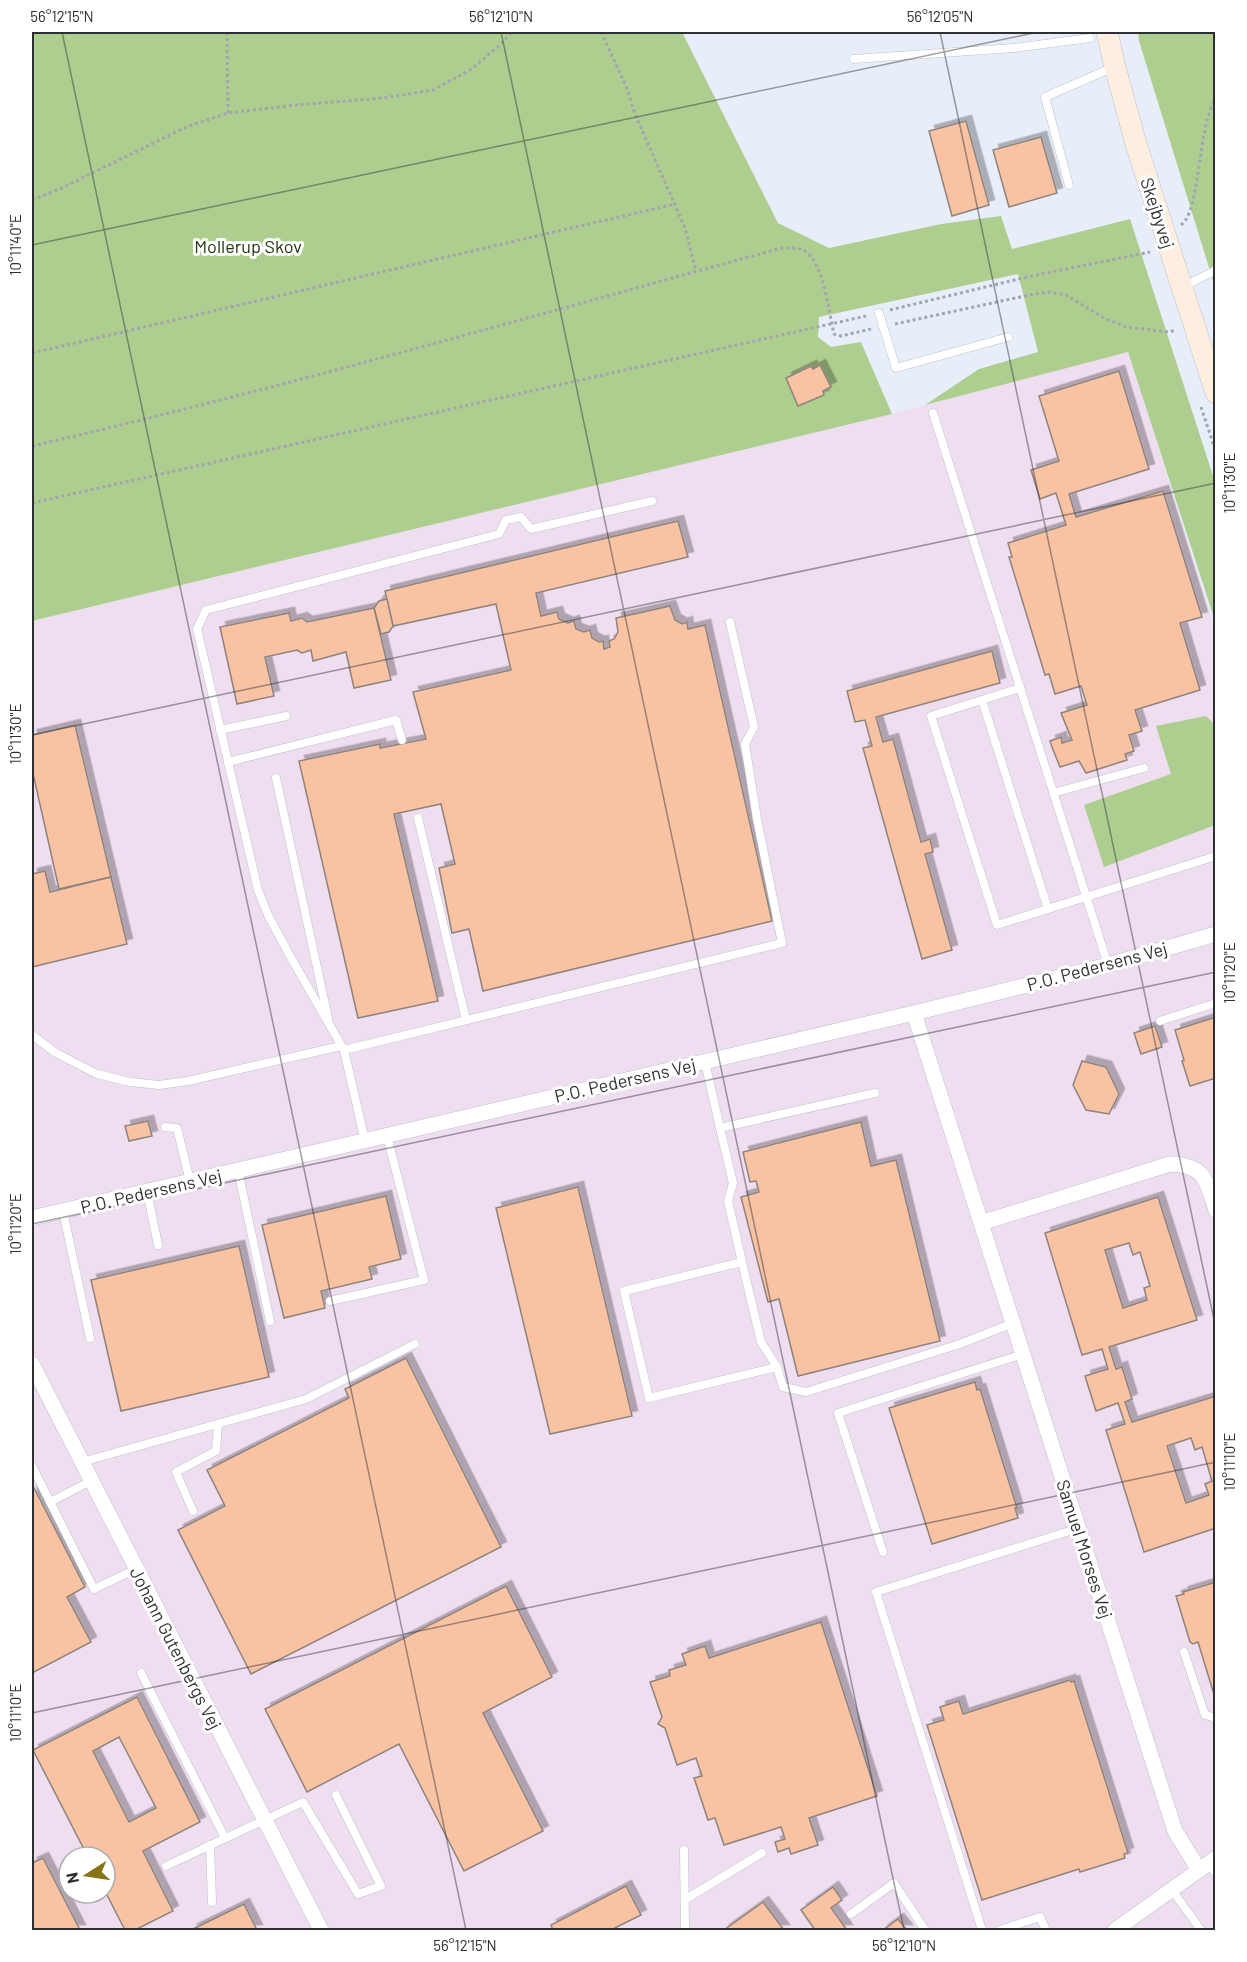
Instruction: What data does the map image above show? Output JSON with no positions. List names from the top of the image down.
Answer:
{
  "streets": {
    "street": [
      "Skejbyvej",
      "P.O. Pedersens Vej",
      "Samuel Morses Vej",
      "Johann Gutenbergs Vej"
    ]
  },
  "crossings": [
    ["P.O. Pedersens Vej", "Samuel Morses Vej"]
  ],
  "parks": ["Mollerup Skov"],
  "north": "left",
  "coordinates": [
    "56°12'15\"N",
    "56°12'10\"N",
    "56°12'05\"N",
    "10°11'40\"E",
    "10°11'30\"E",
    "10°11'20\"E",
    "10°11'10\"E"
  ]
}
